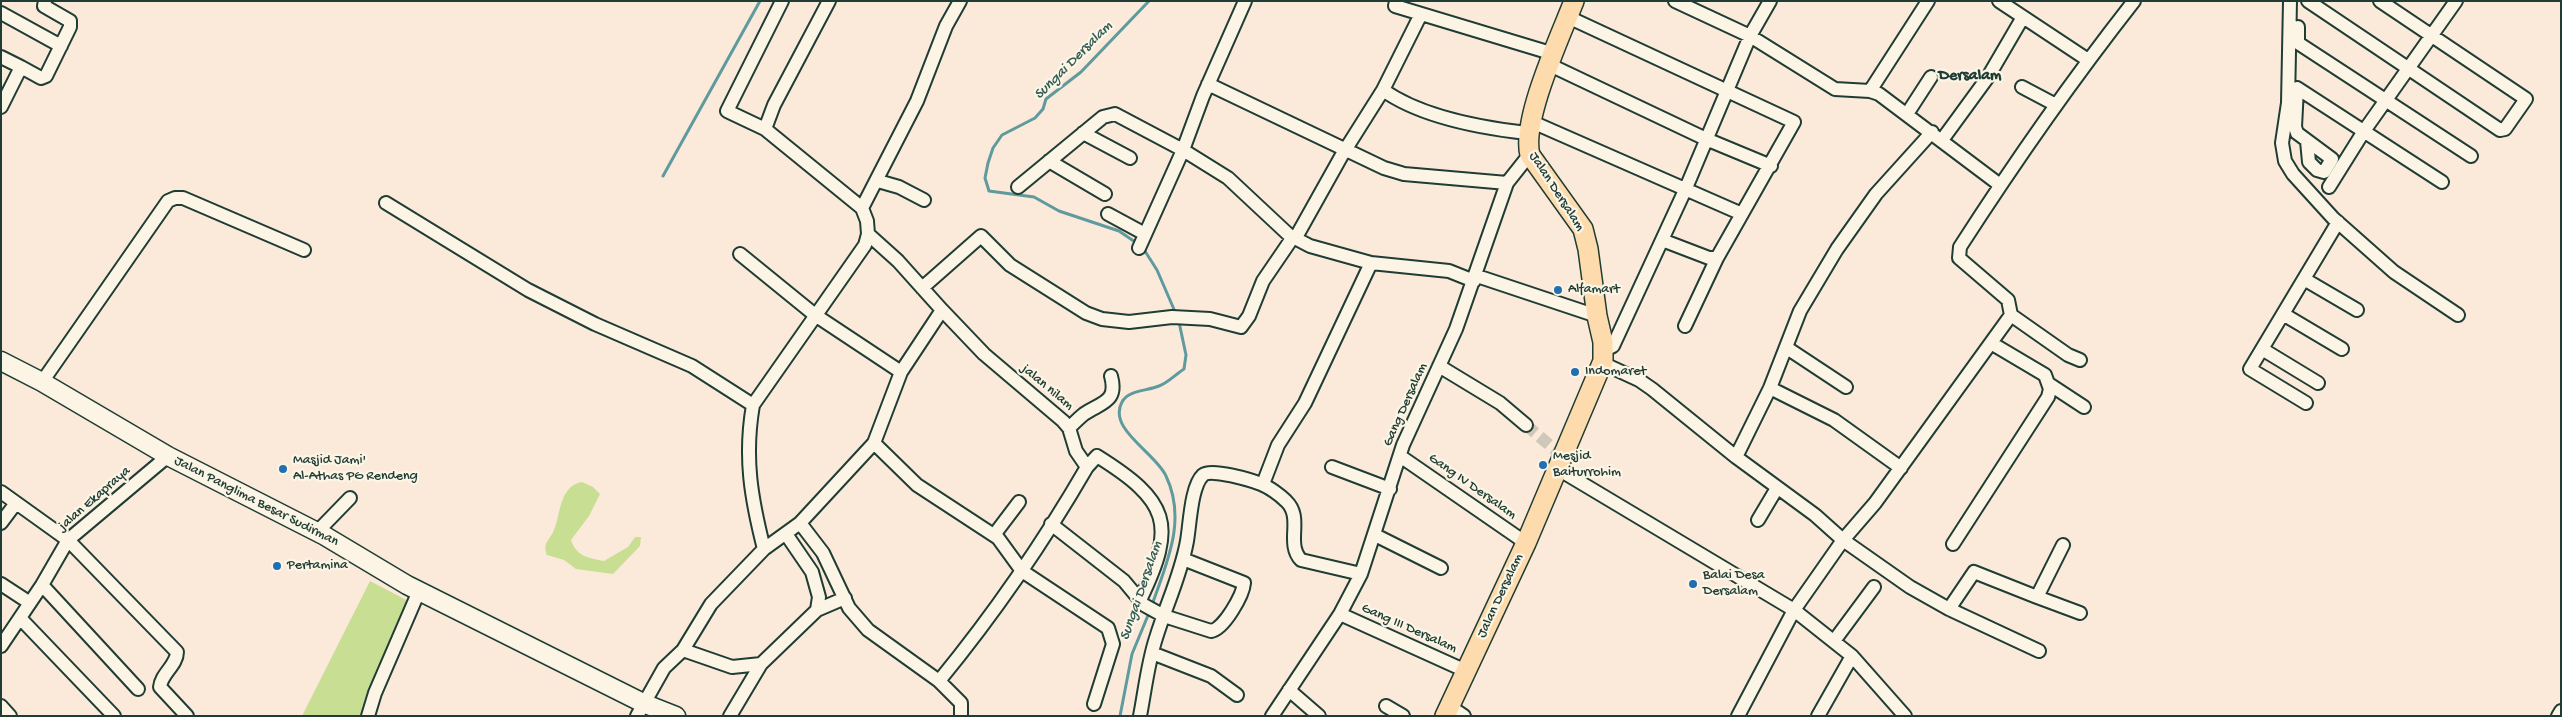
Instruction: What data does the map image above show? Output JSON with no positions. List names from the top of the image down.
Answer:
{
  "streets": {
    "main road": ["Jalan Dersalam", "Jalan Panglima Besar Sudirman"],
    "street": [
      "jalan nilam",
      "Gang Dersalam",
      "Gang IV Dersalam",
      "jalan Ekapraya",
      "Gang III Dersalam"
    ]
  },
  "crossings": [
    ["Jalan Dersalam", "Gang Dersalam"],
    ["Jalan Dersalam", "Gang IV Dersalam"],
    ["Jalan Dersalam", "Gang III Dersalam"],
    ["Gang Dersalam", "Gang IV Dersalam"],
    ["Gang Dersalam", "Gang III Dersalam"],
    ["jalan Ekapraya", "Jalan Panglima Besar Sudirman"]
  ],
  "districts": ["Dersalam"],
  "water": ["Sungai Dersalam"],
  "places": [
    "Alfamart",
    "Indomaret",
    "Mesjid Baiturrohim",
    "Masjid Jami' Al-Athas PG Rendeng",
    "Pertamina",
    "Balai Desa Dersalam"
  ]
}
